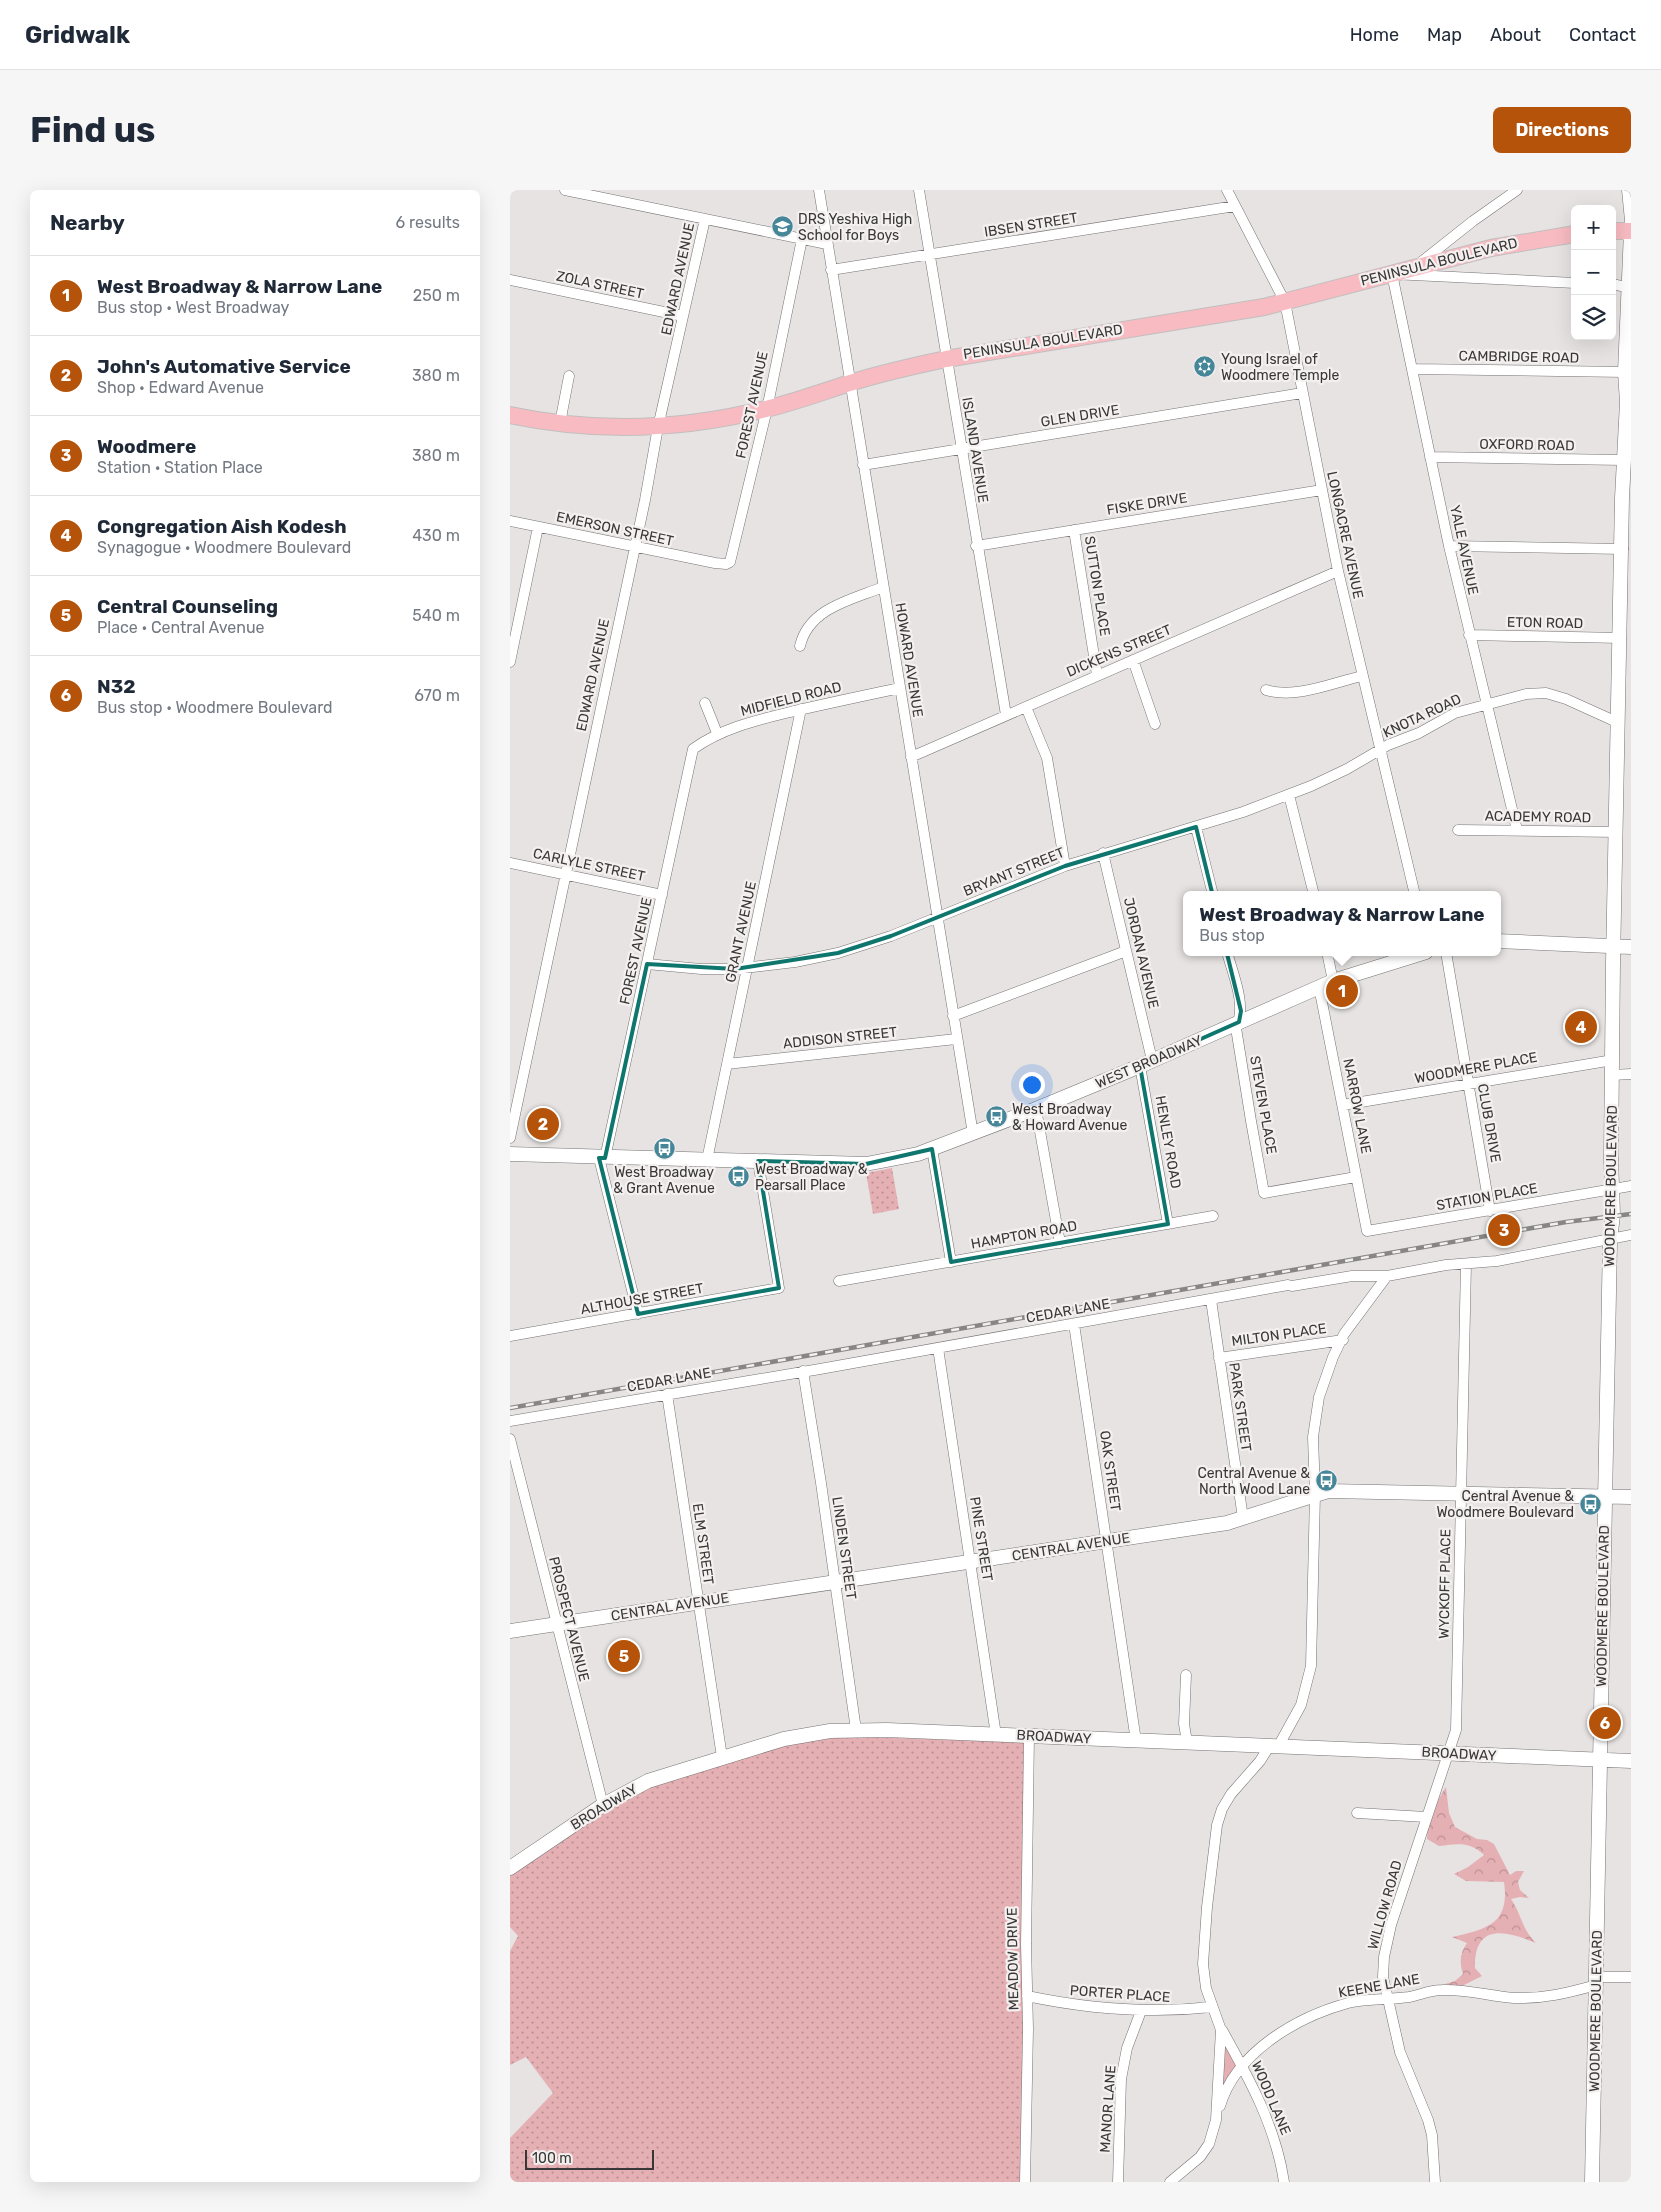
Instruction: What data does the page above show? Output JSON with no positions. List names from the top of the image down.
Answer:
{
  "streets": {
    "main road": ["PENINSULA BOULEVARD"],
    "street": [
      "IBSEN STREET",
      "EDWARD AVENUE",
      "ZOLA STREET",
      "CAMBRIDGE ROAD",
      "FOREST AVENUE",
      "GLEN DRIVE",
      "OXFORD ROAD",
      "ISLAND AVENUE",
      "FISKE DRIVE",
      "EMERSON STREET",
      "LONGACRE AVENUE",
      "YALE AVENUE",
      "SUTTON PLACE",
      "ETON ROAD",
      "DICKENS STREET",
      "HOWARD AVENUE",
      "MIDFIELD ROAD",
      "KNOTA ROAD",
      "ACADEMY ROAD",
      "CARLYLE STREET",
      "BRYANT STREET",
      "GRANT AVENUE",
      "JORDAN AVENUE",
      "ADDISON STREET",
      "WEST BROADWAY",
      "WOODMERE PLACE",
      "STEVEN PLACE",
      "NARROW LANE",
      "CLUB DRIVE",
      "HENLEY ROAD",
      "WOODMERE BOULEVARD",
      "STATION PLACE",
      "HAMPTON ROAD",
      "ALTHOUSE STREET",
      "CEDAR LANE",
      "MILTON PLACE",
      "PARK STREET",
      "OAK STREET",
      "PINE STREET",
      "ELM STREET",
      "CENTRAL AVENUE",
      "LINDEN STREET",
      "WYCKOFF PLACE",
      "PROSPECT AVENUE",
      "BROADWAY",
      "WILLOW ROAD",
      "MEADOW DRIVE",
      "KEENE LANE",
      "PORTER PLACE",
      "WOOD LANE",
      "MANOR LANE"
    ]
  },
  "crossings": [
    ["IBSEN STREET", "ISLAND AVENUE"],
    ["IBSEN STREET", "LONGACRE AVENUE"],
    ["IBSEN STREET", "HOWARD AVENUE"],
    ["PENINSULA BOULEVARD", "EDWARD AVENUE"],
    ["PENINSULA BOULEVARD", "FOREST AVENUE"],
    ["PENINSULA BOULEVARD", "ISLAND AVENUE"],
    ["PENINSULA BOULEVARD", "LONGACRE AVENUE"],
    ["PENINSULA BOULEVARD", "YALE AVENUE"],
    ["PENINSULA BOULEVARD", "HOWARD AVENUE"],
    ["EDWARD AVENUE", "ZOLA STREET"],
    ["EDWARD AVENUE", "EMERSON STREET"],
    ["EDWARD AVENUE", "CARLYLE STREET"],
    ["CAMBRIDGE ROAD", "YALE AVENUE"],
    ["CAMBRIDGE ROAD", "WOODMERE BOULEVARD"],
    ["FOREST AVENUE", "EMERSON STREET"],
    ["FOREST AVENUE", "MIDFIELD ROAD"],
    ["FOREST AVENUE", "CARLYLE STREET"],
    ["FOREST AVENUE", "BRYANT STREET"],
    ["FOREST AVENUE", "WEST BROADWAY"],
    ["GLEN DRIVE", "ISLAND AVENUE"],
    ["GLEN DRIVE", "LONGACRE AVENUE"],
    ["GLEN DRIVE", "HOWARD AVENUE"],
    ["OXFORD ROAD", "YALE AVENUE"],
    ["OXFORD ROAD", "WOODMERE BOULEVARD"],
    ["ISLAND AVENUE", "FISKE DRIVE"],
    ["ISLAND AVENUE", "DICKENS STREET"],
    ["FISKE DRIVE", "LONGACRE AVENUE"],
    ["FISKE DRIVE", "SUTTON PLACE"],
    ["LONGACRE AVENUE", "DICKENS STREET"],
    ["LONGACRE AVENUE", "KNOTA ROAD"],
    ["LONGACRE AVENUE", "BRYANT STREET"],
    ["YALE AVENUE", "ETON ROAD"],
    ["YALE AVENUE", "KNOTA ROAD"],
    ["YALE AVENUE", "ACADEMY ROAD"],
    ["SUTTON PLACE", "DICKENS STREET"],
    ["ETON ROAD", "WOODMERE BOULEVARD"],
    ["DICKENS STREET", "HOWARD AVENUE"],
    ["HOWARD AVENUE", "MIDFIELD ROAD"],
    ["HOWARD AVENUE", "BRYANT STREET"],
    ["HOWARD AVENUE", "ADDISON STREET"],
    ["HOWARD AVENUE", "WEST BROADWAY"],
    ["MIDFIELD ROAD", "GRANT AVENUE"],
    ["KNOTA ROAD", "BRYANT STREET"],
    ["KNOTA ROAD", "WOODMERE BOULEVARD"],
    ["ACADEMY ROAD", "WOODMERE BOULEVARD"],
    ["BRYANT STREET", "GRANT AVENUE"],
    ["BRYANT STREET", "JORDAN AVENUE"],
    ["GRANT AVENUE", "ADDISON STREET"],
    ["GRANT AVENUE", "WEST BROADWAY"],
    ["JORDAN AVENUE", "WEST BROADWAY"],
    ["JORDAN AVENUE", "HENLEY ROAD"],
    ["WEST BROADWAY", "STEVEN PLACE"],
    ["WEST BROADWAY", "NARROW LANE"],
    ["WEST BROADWAY", "HENLEY ROAD"],
    ["WEST BROADWAY", "ALTHOUSE STREET"],
    ["WOODMERE PLACE", "NARROW LANE"],
    ["WOODMERE PLACE", "CLUB DRIVE"],
    ["WOODMERE PLACE", "WOODMERE BOULEVARD"],
    ["STEVEN PLACE", "NARROW LANE"],
    ["NARROW LANE", "STATION PLACE"],
    ["CLUB DRIVE", "STATION PLACE"],
    ["HENLEY ROAD", "HAMPTON ROAD"],
    ["WOODMERE BOULEVARD", "STATION PLACE"],
    ["WOODMERE BOULEVARD", "CEDAR LANE"],
    ["WOODMERE BOULEVARD", "CENTRAL AVENUE"],
    ["WOODMERE BOULEVARD", "BROADWAY"],
    ["WOODMERE BOULEVARD", "KEENE LANE"],
    ["CEDAR LANE", "PARK STREET"],
    ["CEDAR LANE", "OAK STREET"],
    ["CEDAR LANE", "PINE STREET"],
    ["CEDAR LANE", "ELM STREET"],
    ["CEDAR LANE", "LINDEN STREET"],
    ["CEDAR LANE", "WYCKOFF PLACE"],
    ["CEDAR LANE", "WOOD LANE"],
    ["MILTON PLACE", "PARK STREET"],
    ["MILTON PLACE", "WOOD LANE"],
    ["PARK STREET", "CENTRAL AVENUE"],
    ["OAK STREET", "CENTRAL AVENUE"],
    ["OAK STREET", "BROADWAY"],
    ["PINE STREET", "CENTRAL AVENUE"],
    ["PINE STREET", "BROADWAY"],
    ["ELM STREET", "CENTRAL AVENUE"],
    ["ELM STREET", "BROADWAY"],
    ["CENTRAL AVENUE", "LINDEN STREET"],
    ["CENTRAL AVENUE", "WYCKOFF PLACE"],
    ["CENTRAL AVENUE", "PROSPECT AVENUE"],
    ["CENTRAL AVENUE", "WOOD LANE"],
    ["LINDEN STREET", "BROADWAY"],
    ["WYCKOFF PLACE", "BROADWAY"],
    ["WYCKOFF PLACE", "WILLOW ROAD"],
    ["PROSPECT AVENUE", "BROADWAY"],
    ["BROADWAY", "WILLOW ROAD"],
    ["BROADWAY", "MEADOW DRIVE"],
    ["BROADWAY", "WOOD LANE"],
    ["WILLOW ROAD", "KEENE LANE"],
    ["MEADOW DRIVE", "PORTER PLACE"],
    ["KEENE LANE", "WOOD LANE"],
    ["PORTER PLACE", "WOOD LANE"],
    ["PORTER PLACE", "MANOR LANE"]
  ],
  "places": {
    "school or university": ["DRS Yeshiva High School for Boys"],
    "synagogue": ["Young Israel of Woodmere Temple"],
    "bus stop": [
      "West Broadway & Howard Avenue",
      "West Broadway & Grant Avenue",
      "West Broadway & Pearsall Place",
      "Central Avenue & North Wood Lane",
      "Central Avenue & Woodmere Boulevard"
    ]
  },
  "scale_bar": "100 m",
  "page": {
    "header": "Gridwalk",
    "nav": [
      "Home",
      "Map",
      "About",
      "Contact"
    ],
    "buttons": "Directions",
    "title": "Find us",
    "heading": ["Nearby", "6 results"],
    "map_buttons": ["+", "−"],
    "list": [
      {
        "mark": "1",
        "name": "West Broadway & Narrow Lane",
        "note": "Bus stop · West Broadway",
        "value": "250 m"
      },
      {
        "mark": "2",
        "name": "John's Automative Service",
        "note": "Shop · Edward Avenue",
        "value": "380 m"
      },
      {
        "mark": "3",
        "name": "Woodmere",
        "note": "Station · Station Place",
        "value": "380 m"
      },
      {
        "mark": "4",
        "name": "Congregation Aish Kodesh",
        "note": "Synagogue · Woodmere Boulevard",
        "value": "430 m"
      },
      {
        "mark": "5",
        "name": "Central Counseling",
        "note": "Place · Central Avenue",
        "value": "540 m"
      },
      {
        "mark": "6",
        "name": "N32",
        "note": "Bus stop · Woodmere Boulevard",
        "value": "670 m"
      }
    ],
    "popup": ["West Broadway & Narrow Lane", "Bus stop"],
    "pins": [
      "1",
      "4",
      "2",
      "3",
      "5",
      "6"
    ],
    "scale": "100 m"
  }
}
